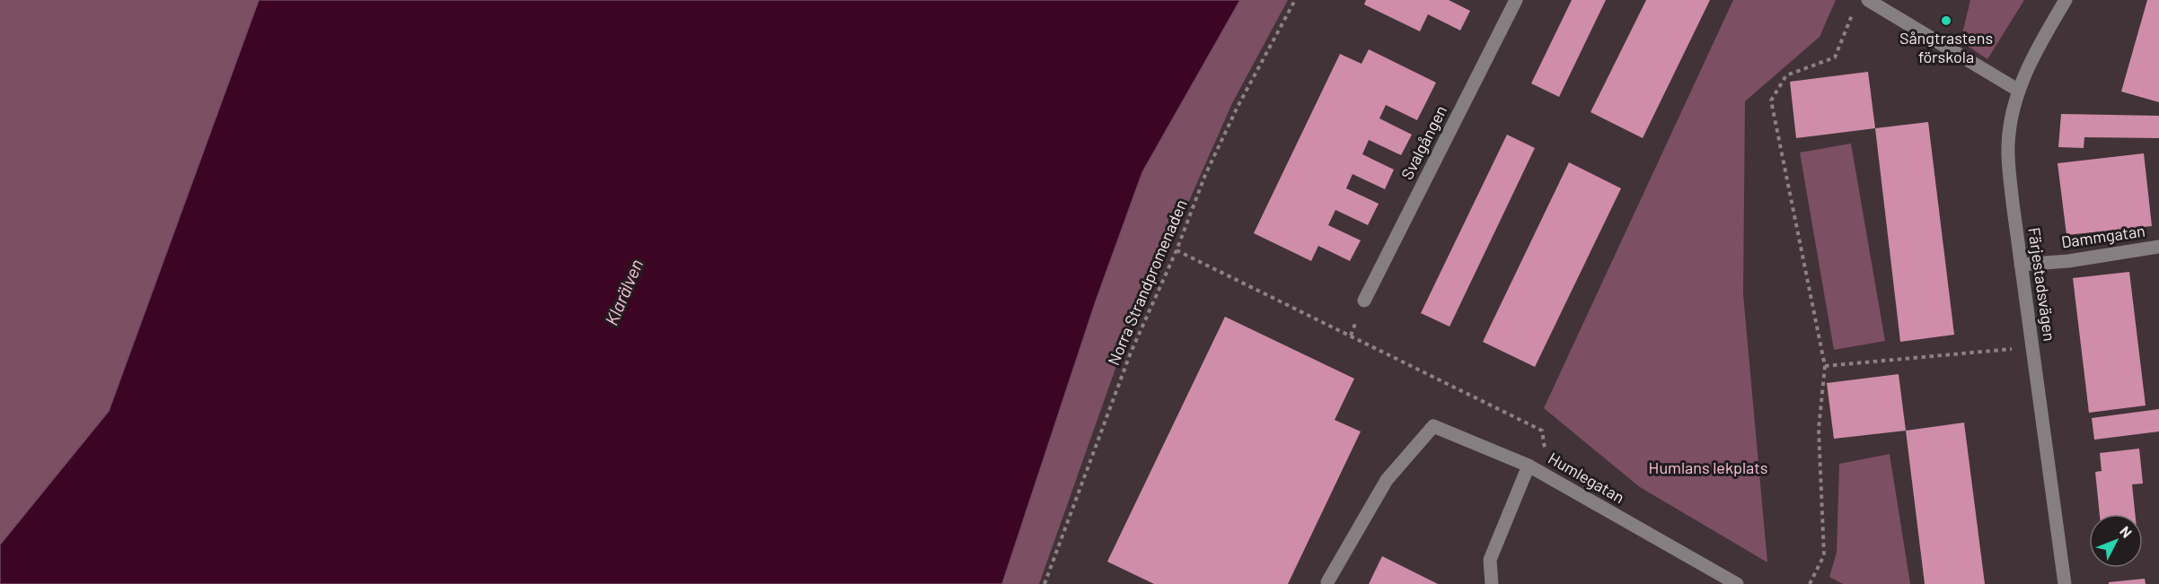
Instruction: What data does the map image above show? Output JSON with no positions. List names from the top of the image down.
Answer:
{
  "streets": {
    "street": [
      "Svalgången",
      "Dammgatan",
      "Färjestadsvägen",
      "Humlegatan"
    ],
    "path": ["Norra Strandpromenaden"]
  },
  "crossings": [
    ["Dammgatan", "Färjestadsvägen"]
  ],
  "water": ["Klarälven"],
  "parks": ["Humlans lekplats"],
  "places": ["Sångtrastens förskola"],
  "north": "top right"
}
